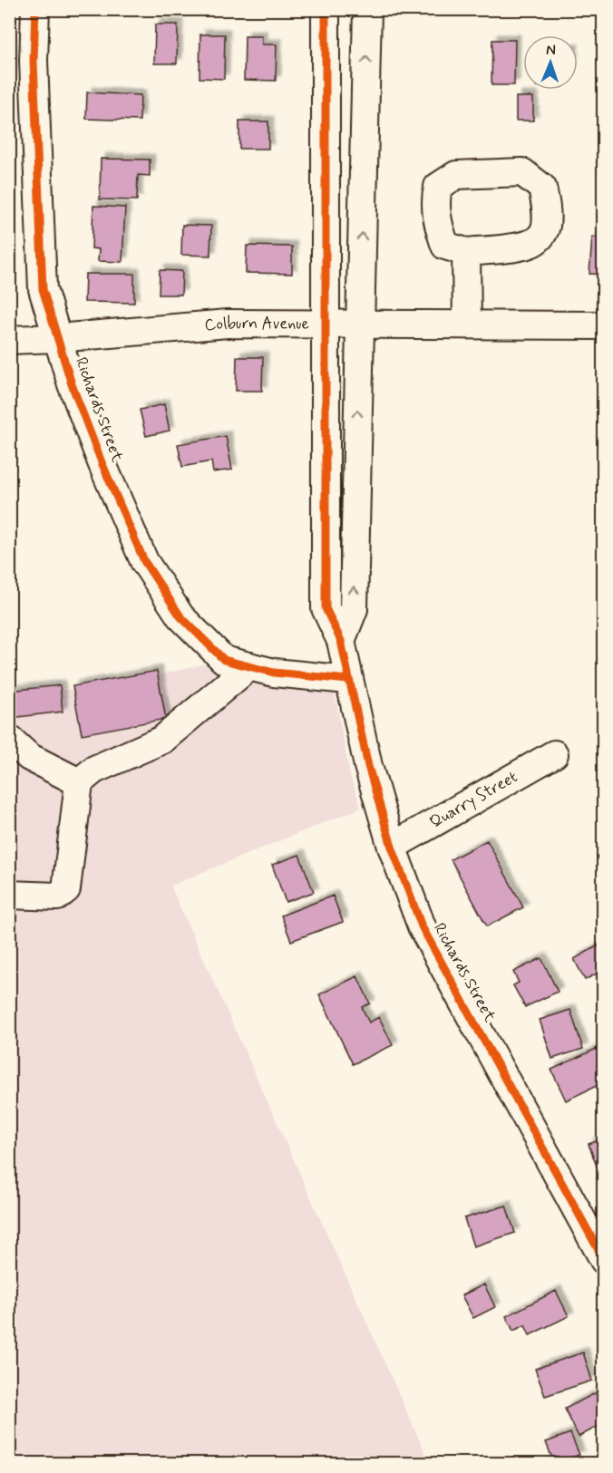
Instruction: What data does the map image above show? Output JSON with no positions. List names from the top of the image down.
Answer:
{
  "streets": {
    "street": ["Colburn Avenue", "Richards Street", "Quarry Street"]
  },
  "crossings": [
    ["Colburn Avenue", "Richards Street"],
    ["Richards Street", "Quarry Street"]
  ],
  "north": "top"
}
